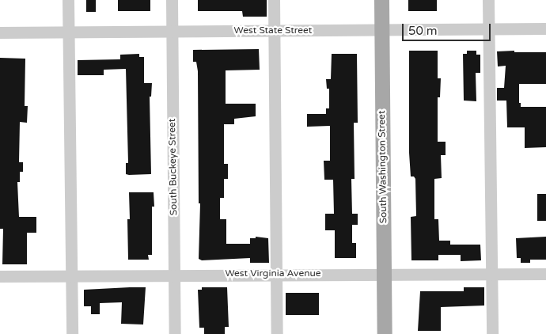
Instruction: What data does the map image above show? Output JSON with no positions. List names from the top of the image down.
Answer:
{
  "streets": {
    "main road": ["South Washington Street"],
    "street": ["West State Street", "South Buckeye Street", "West Virginia Avenue"]
  },
  "crossings": [
    ["West State Street", "South Buckeye Street"],
    ["West State Street", "South Washington Street"],
    ["South Buckeye Street", "West Virginia Avenue"],
    ["South Washington Street", "West Virginia Avenue"]
  ],
  "scale_bar": "50 m"
}
